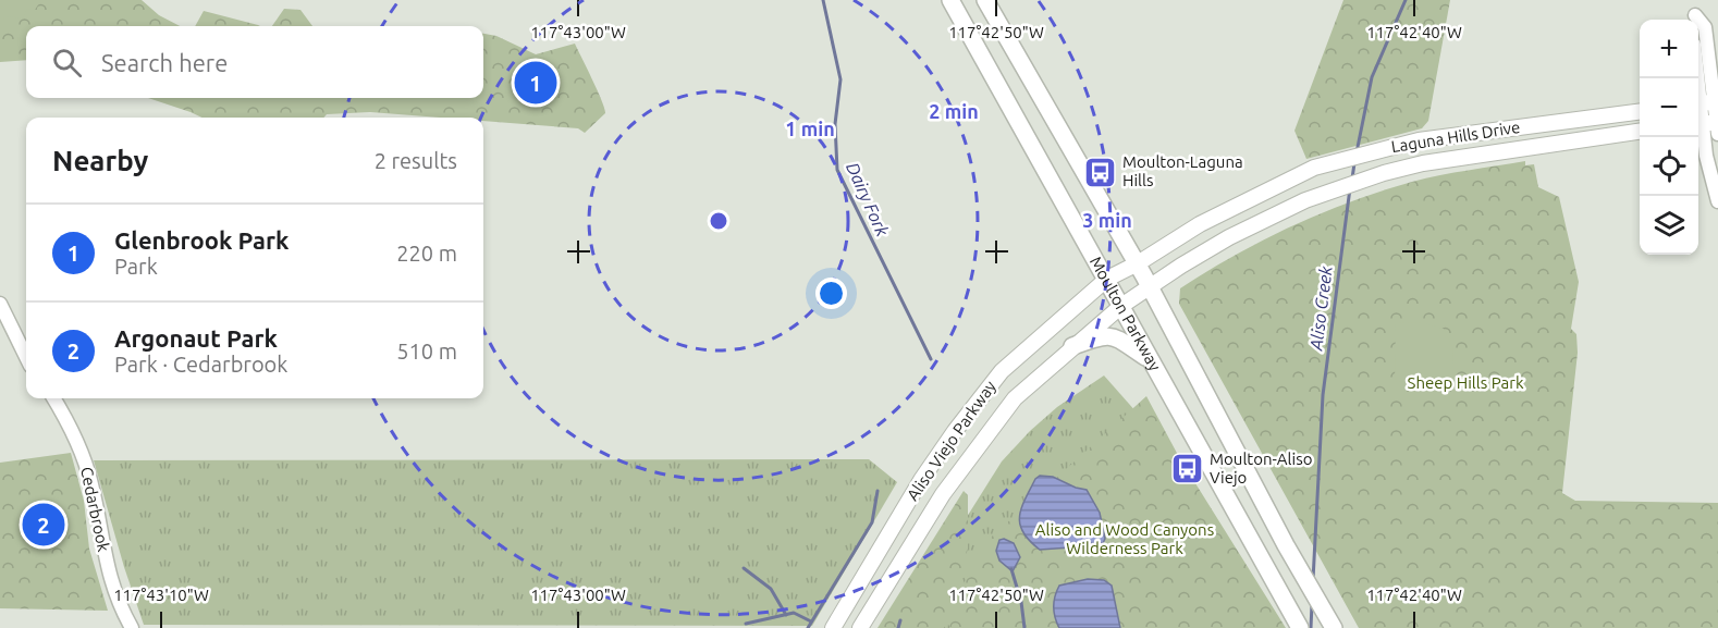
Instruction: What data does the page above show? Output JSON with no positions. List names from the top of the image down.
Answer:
{
  "streets": {
    "main road": ["Laguna Hills Drive", "Moulton Parkway", "Aliso Viejo Parkway"],
    "street": ["Cedarbrook"]
  },
  "crossings": [
    ["Laguna Hills Drive", "Moulton Parkway"],
    ["Laguna Hills Drive", "Aliso Viejo Parkway"],
    ["Moulton Parkway", "Aliso Viejo Parkway"]
  ],
  "water": ["Dairy Fork", "Aliso Creek"],
  "parks": ["Sheep Hills Park", "Aliso and Wood Canyons Wilderness Park"],
  "places": {
    "bus stop": ["Moulton-Laguna Hills", "Moulton-Aliso Viejo"]
  },
  "page": {
    "map_buttons": ["+", "−"],
    "search": "Search here",
    "pins": ["1", "2"],
    "heading": ["Nearby", "2 results"],
    "list": [
      {
        "mark": "1",
        "name": "Glenbrook Park",
        "note": "Park",
        "value": "220 m"
      },
      {
        "mark": "2",
        "name": "Argonaut Park",
        "note": "Park · Cedarbrook",
        "value": "510 m"
      }
    ]
  },
  "coordinates": [
    "117°43'00\"W",
    "117°42'50\"W",
    "117°42'40\"W",
    "117°43'10\"W"
  ],
  "rings": ["2 min", "1 min", "3 min"]
}
